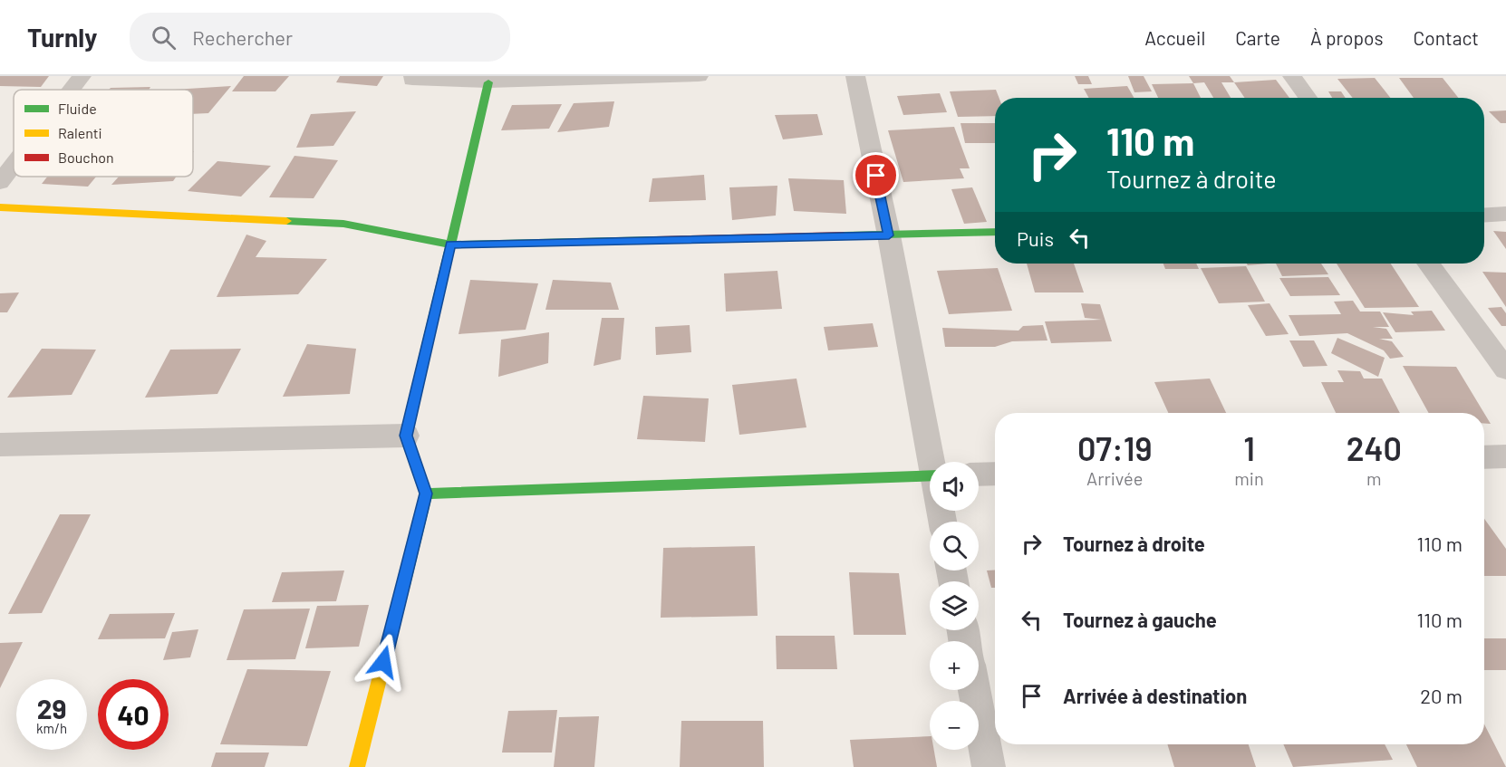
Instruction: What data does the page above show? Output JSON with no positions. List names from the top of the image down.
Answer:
{
  "legend": ["Fluide", "Ralenti", "Bouchon"],
  "page": {
    "header": "Turnly",
    "search": "Rechercher",
    "nav": [
      "Accueil",
      "Carte",
      "À propos",
      "Contact"
    ],
    "turn": ["110 m", "Tournez à droite"],
    "then": "Puis",
    "eta": [
      "07:19",
      "Arrivée",
      "1",
      "min",
      "240",
      "m"
    ],
    "map_buttons": ["+", "−"],
    "list": [
      {
        "name": "Tournez à droite",
        "value": "110 m"
      },
      {
        "name": "Tournez à gauche",
        "value": "110 m"
      },
      {
        "name": "Arrivée à destination",
        "value": "20 m"
      }
    ],
    "speed": "29 km/h",
    "limit": "40"
  }
}
